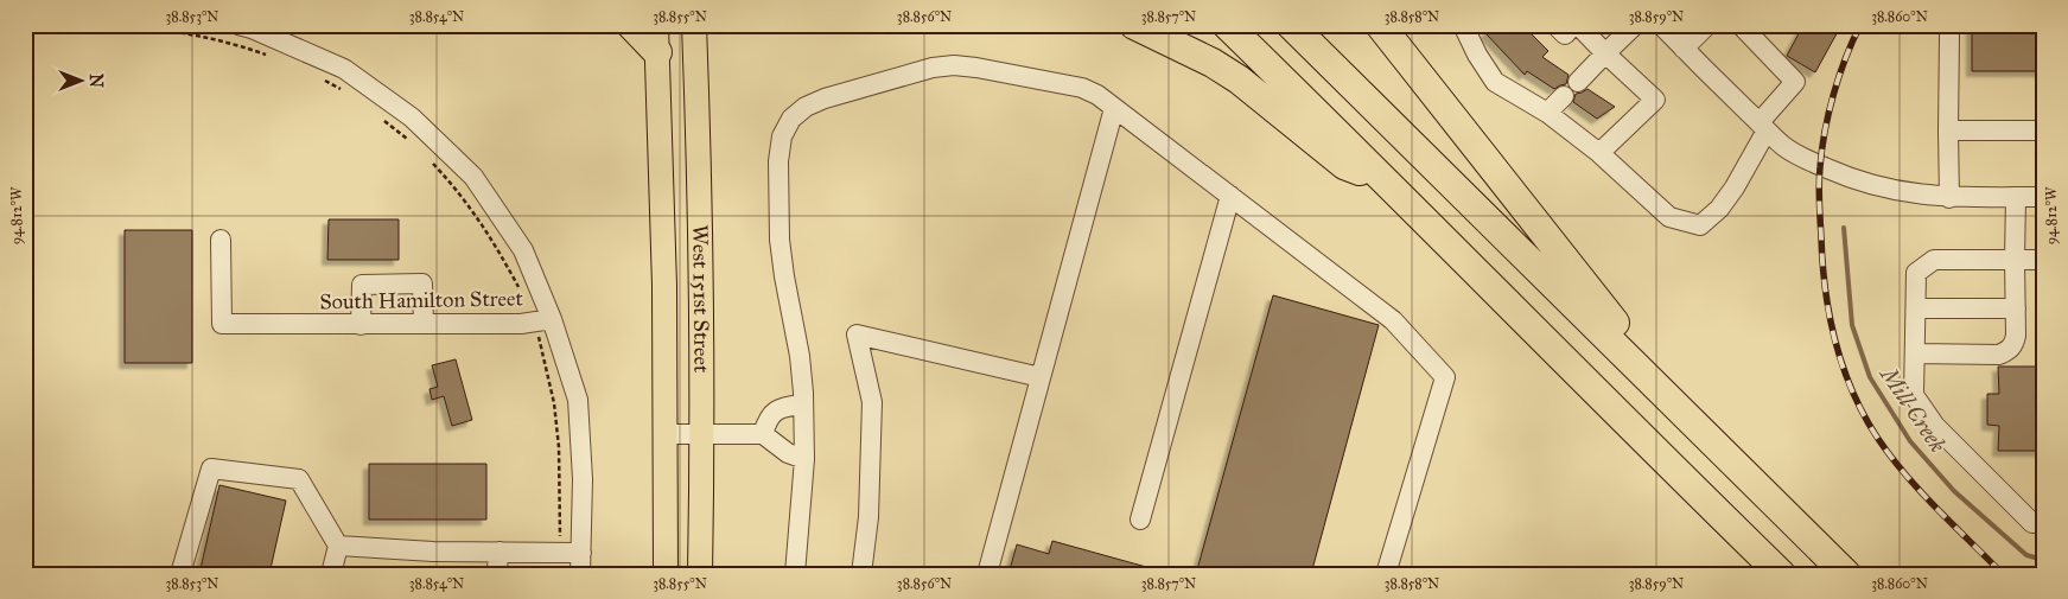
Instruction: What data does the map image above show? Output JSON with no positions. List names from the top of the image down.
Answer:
{
  "streets": {
    "main road": ["West 151st Street"],
    "street": ["South Hamilton Street"]
  },
  "water": ["Mill Creek"],
  "north": "right",
  "coordinates": [
    "38.853°N",
    "38.854°N",
    "38.855°N",
    "38.856°N",
    "38.857°N",
    "38.858°N",
    "38.859°N",
    "38.860°N",
    "94.812°W"
  ]
}
